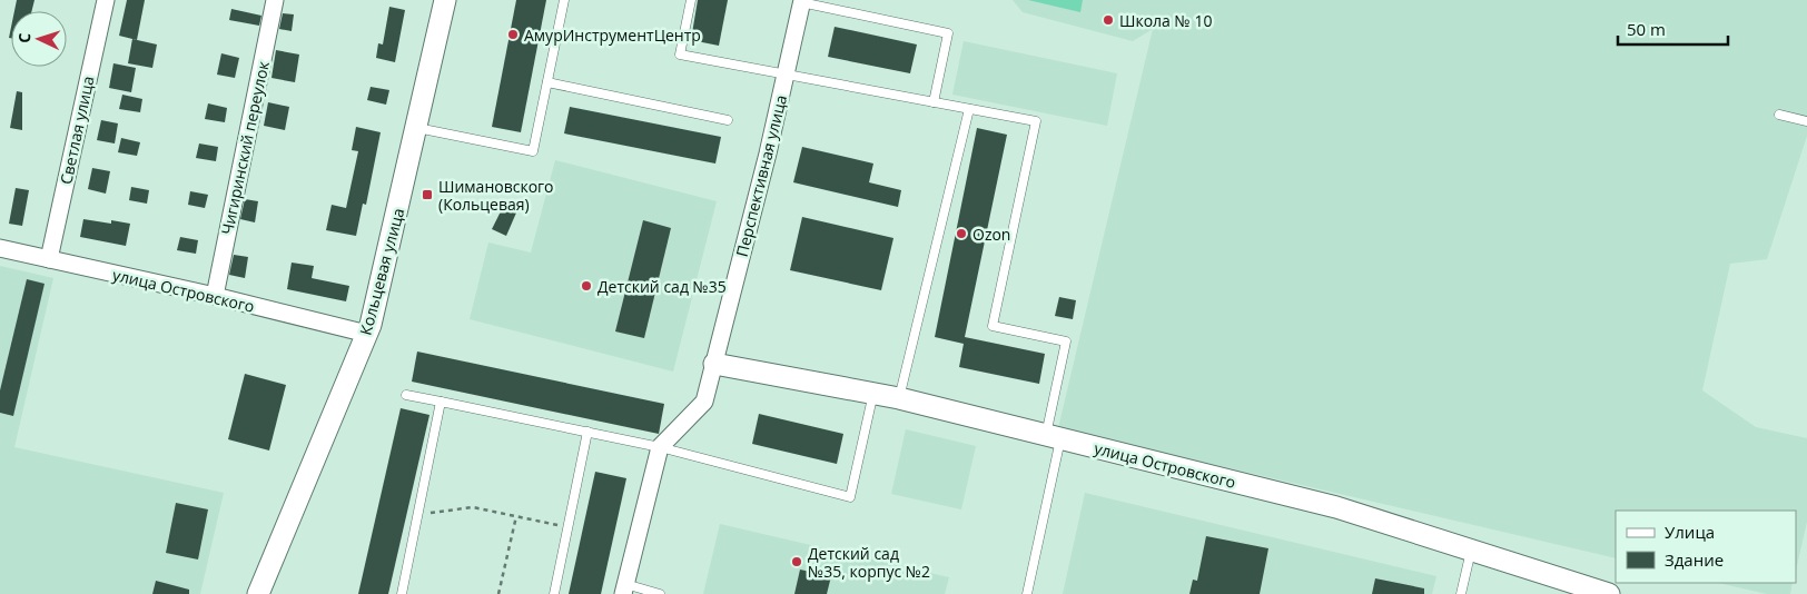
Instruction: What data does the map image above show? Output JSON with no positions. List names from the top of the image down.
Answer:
{
  "streets": {
    "street": [
      "Светлая улица",
      "Чигиринский переулок",
      "Перспективная улица",
      "Кольцевая улица",
      "улица Островского"
    ]
  },
  "crossings": [
    ["Светлая улица", "улица Островского"],
    ["Чигиринский переулок", "улица Островского"],
    ["Перспективная улица", "улица Островского"],
    ["Кольцевая улица", "улица Островского"]
  ],
  "places": {
    "other": [
      "Школа № 10",
      "АмурИнструментЦентр",
      "Ozon",
      "Детский сад №35",
      "Детский сад №35, корпус №2"
    ],
    "transit": ["Шимановского (Кольцевая)"]
  },
  "legend": ["Улица", "Здание"],
  "scale_bar": "50 m",
  "north": "left"
}
